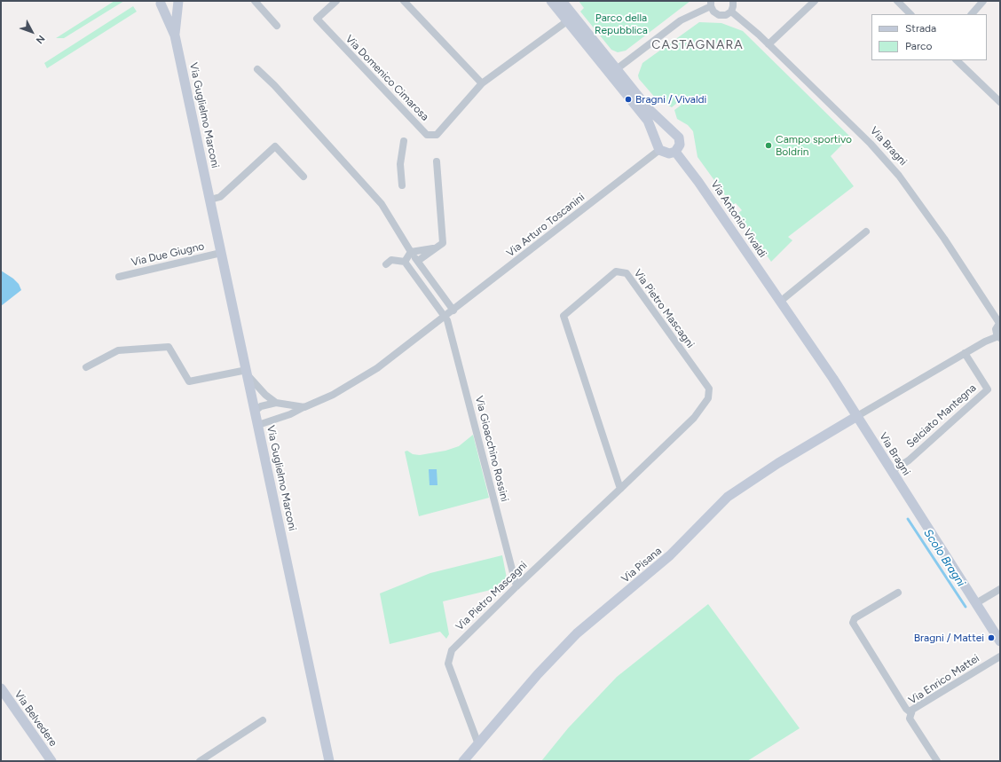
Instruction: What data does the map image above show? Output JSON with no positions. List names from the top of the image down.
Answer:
{
  "streets": {
    "street": [
      "Via Domenico Cimarosa",
      "Via Guglielmo Marconi",
      "Via Bragni",
      "Via Antonio Vivaldi",
      "Via Arturo Toscanini",
      "Via Due Giugno",
      "Via Pietro Mascagni",
      "Selciato Mantegna",
      "Via Gioacchino Rossini",
      "Via Pisana",
      "Via Enrico Mattei",
      "Via Belvedere"
    ]
  },
  "crossings": [
    ["Via Guglielmo Marconi", "Via Arturo Toscanini"],
    ["Via Guglielmo Marconi", "Via Due Giugno"],
    ["Via Bragni", "Via Antonio Vivaldi"],
    ["Via Bragni", "Selciato Mantegna"],
    ["Via Bragni", "Via Pisana"],
    ["Via Antonio Vivaldi", "Via Arturo Toscanini"],
    ["Via Antonio Vivaldi", "Via Pisana"],
    ["Via Arturo Toscanini", "Via Gioacchino Rossini"],
    ["Via Pietro Mascagni", "Via Gioacchino Rossini"],
    ["Via Pietro Mascagni", "Via Pisana"]
  ],
  "districts": ["CASTAGNARA"],
  "water": ["Scolo Bragni"],
  "parks": ["Parco della Repubblica"],
  "places": ["Bragni / Vivaldi", "Campo sportivo Boldrin", "Bragni / Mattei"],
  "legend": ["Strada", "Parco"],
  "north": "bottom right"
}
